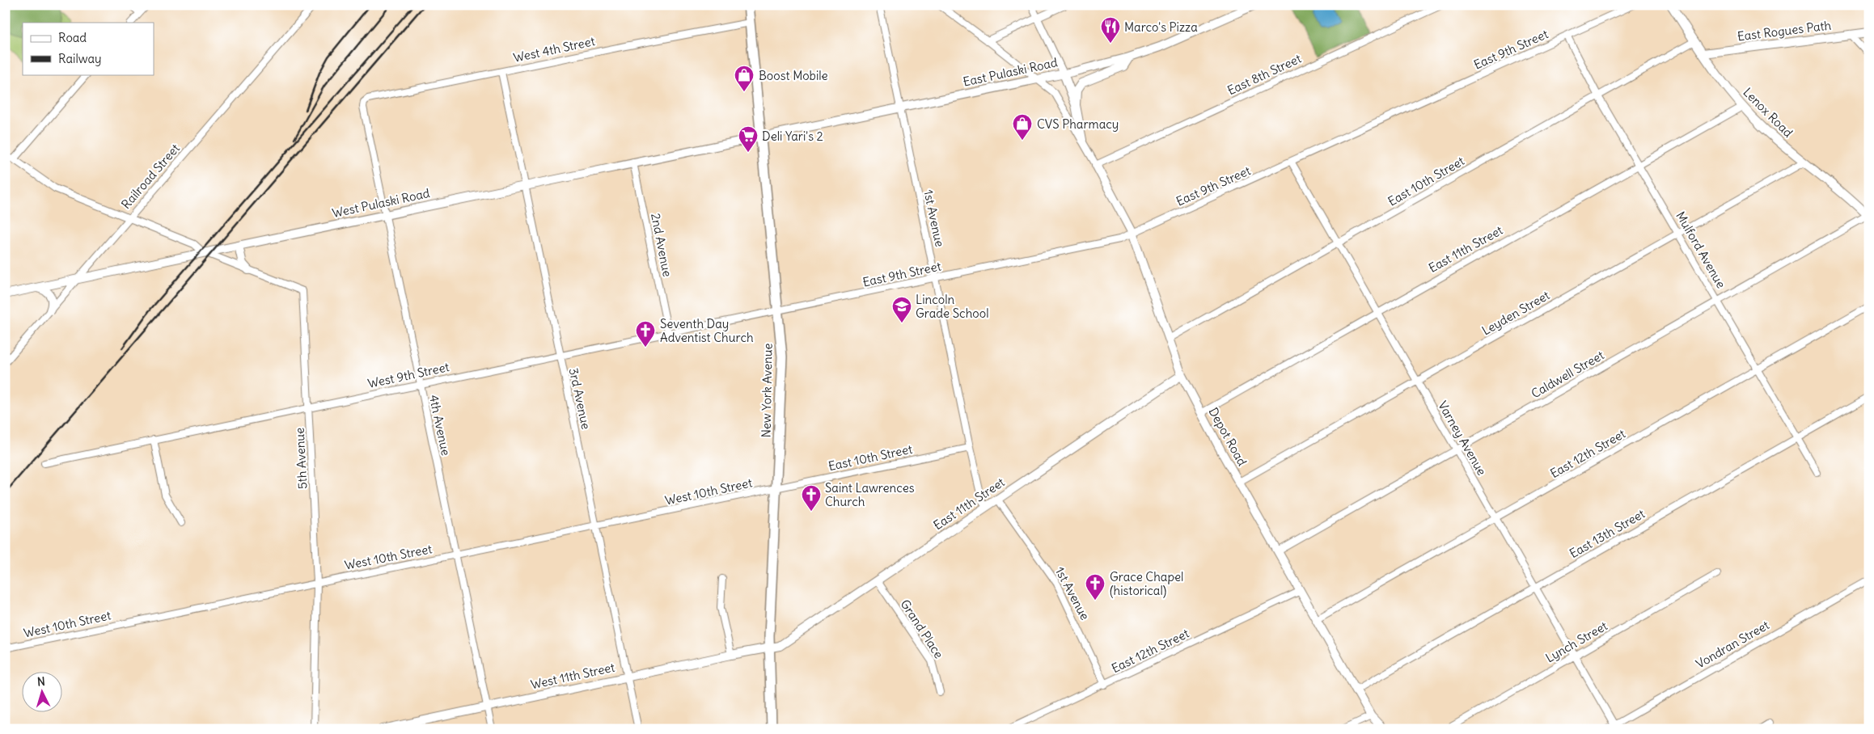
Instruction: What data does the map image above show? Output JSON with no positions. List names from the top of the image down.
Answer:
{
  "streets": {
    "main road": ["New York Avenue"],
    "street": [
      "East Rogues Path",
      "West 4th Street",
      "East 9th Street",
      "East Pulaski Road",
      "East 8th Street",
      "Lenox Road",
      "Railroad Street",
      "East 10th Street",
      "West Pulaski Road",
      "1st Avenue",
      "2nd Avenue",
      "East 11th Street",
      "Mulford Avenue",
      "Leyden Street",
      "Caldwell Street",
      "West 9th Street",
      "3rd Avenue",
      "4th Avenue",
      "Depot Road",
      "Varney Avenue",
      "East 12th Street",
      "5th Avenue",
      "West 10th Street",
      "East 13th Street",
      "Grand Place",
      "Lynch Street",
      "Vondran Street",
      "West 11th Street"
    ]
  },
  "crossings": [
    ["East Rogues Path", "Lenox Road"],
    ["West 4th Street", "New York Avenue"],
    ["West 4th Street", "3rd Avenue"],
    ["West 4th Street", "4th Avenue"],
    ["East 9th Street", "1st Avenue"],
    ["East 9th Street", "Mulford Avenue"],
    ["East 9th Street", "West 9th Street"],
    ["East 9th Street", "New York Avenue"],
    ["East 9th Street", "Depot Road"],
    ["East 9th Street", "Varney Avenue"],
    ["East Pulaski Road", "West Pulaski Road"],
    ["East Pulaski Road", "1st Avenue"],
    ["East Pulaski Road", "New York Avenue"],
    ["East Pulaski Road", "Depot Road"],
    ["East 8th Street", "Depot Road"],
    ["Lenox Road", "East 10th Street"],
    ["Lenox Road", "East 11th Street"],
    ["Lenox Road", "Leyden Street"],
    ["Lenox Road", "Caldwell Street"],
    ["Railroad Street", "West Pulaski Road"],
    ["Railroad Street", "5th Avenue"],
    ["East 10th Street", "1st Avenue"],
    ["East 10th Street", "Mulford Avenue"],
    ["East 10th Street", "New York Avenue"],
    ["East 10th Street", "Depot Road"],
    ["East 10th Street", "Varney Avenue"],
    ["East 10th Street", "West 10th Street"],
    ["West Pulaski Road", "2nd Avenue"],
    ["West Pulaski Road", "New York Avenue"],
    ["West Pulaski Road", "3rd Avenue"],
    ["West Pulaski Road", "4th Avenue"],
    ["West Pulaski Road", "5th Avenue"],
    ["1st Avenue", "East 11th Street"],
    ["1st Avenue", "East 12th Street"],
    ["2nd Avenue", "West 9th Street"],
    ["East 11th Street", "Mulford Avenue"],
    ["East 11th Street", "New York Avenue"],
    ["East 11th Street", "Depot Road"],
    ["East 11th Street", "Varney Avenue"],
    ["East 11th Street", "Grand Place"],
    ["East 11th Street", "West 11th Street"],
    ["Mulford Avenue", "Leyden Street"],
    ["Mulford Avenue", "Caldwell Street"],
    ["Mulford Avenue", "East 12th Street"],
    ["Mulford Avenue", "East 13th Street"],
    ["Leyden Street", "Depot Road"],
    ["Leyden Street", "Varney Avenue"],
    ["Caldwell Street", "Depot Road"],
    ["Caldwell Street", "Varney Avenue"],
    ["West 9th Street", "New York Avenue"],
    ["West 9th Street", "3rd Avenue"],
    ["West 9th Street", "4th Avenue"],
    ["West 9th Street", "5th Avenue"],
    ["New York Avenue", "West 10th Street"],
    ["New York Avenue", "West 11th Street"],
    ["3rd Avenue", "West 10th Street"],
    ["3rd Avenue", "West 11th Street"],
    ["4th Avenue", "West 10th Street"],
    ["4th Avenue", "West 11th Street"],
    ["Depot Road", "East 12th Street"],
    ["Depot Road", "East 13th Street"],
    ["Varney Avenue", "East 12th Street"],
    ["Varney Avenue", "East 13th Street"],
    ["Varney Avenue", "Lynch Street"],
    ["Varney Avenue", "Vondran Street"],
    ["5th Avenue", "West 10th Street"]
  ],
  "places": {
    "restaurant": ["Marco's Pizza"],
    "shop": ["Boost Mobile", "CVS Pharmacy"],
    "supermarket": ["Deli Yari's 2"],
    "school or university": ["Lincoln Grade School"],
    "church": ["Seventh Day Adventist Church", "Saint Lawrences Church", "Grace Chapel (historical)"]
  },
  "legend": ["Road", "Railway"],
  "north": "top"
}
